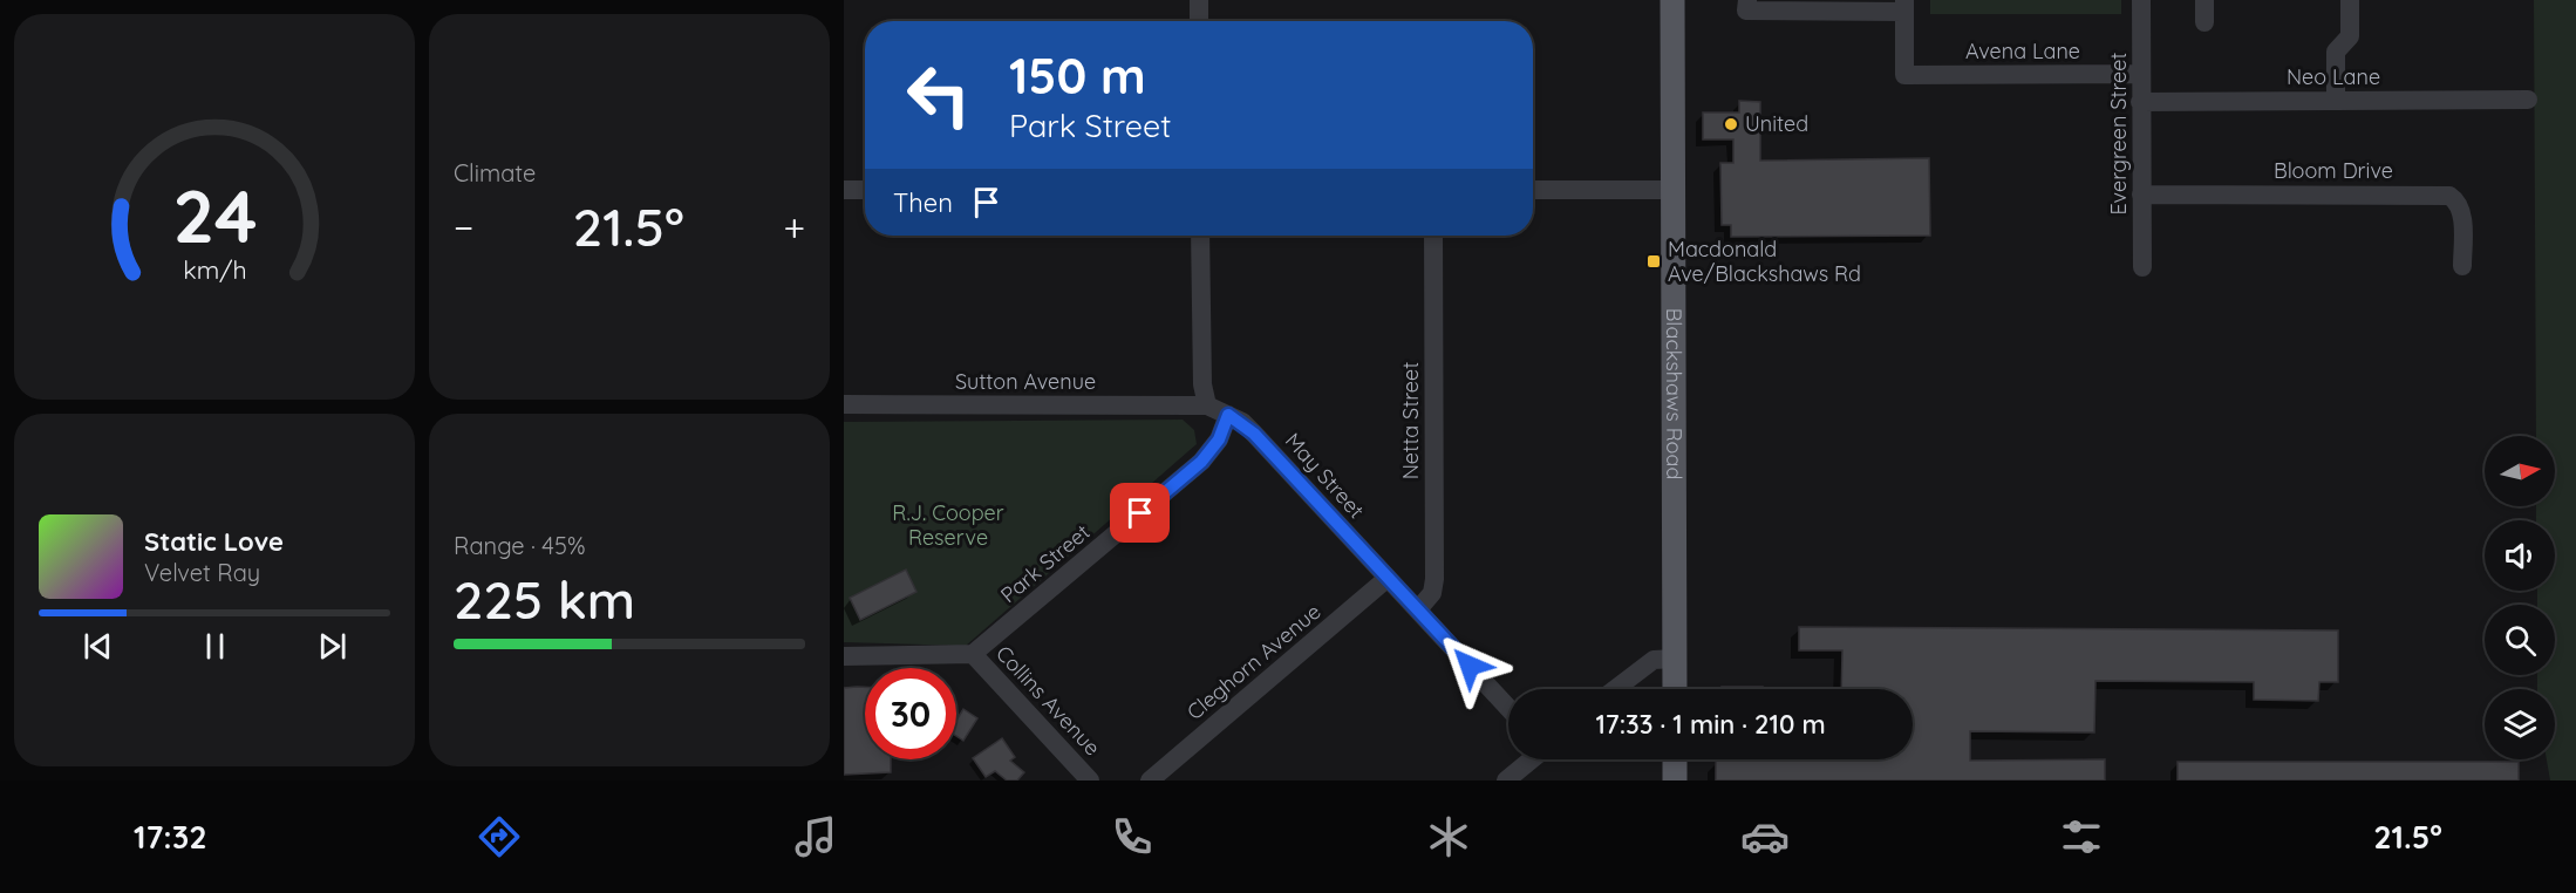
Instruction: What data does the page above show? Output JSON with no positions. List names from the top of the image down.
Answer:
{
  "streets": {
    "main road": ["Blackshaws Road"],
    "street": [
      "Avena Lane",
      "Neo Lane",
      "Evergreen Street",
      "Bloom Drive",
      "Sutton Avenue",
      "Netta Street",
      "May Street",
      "Park Street",
      "Cleghorn Avenue",
      "Collins Avenue"
    ]
  },
  "crossings": [
    ["Avena Lane", "Evergreen Street"],
    ["Neo Lane", "Evergreen Street"],
    ["Evergreen Street", "Bloom Drive"],
    ["Sutton Avenue", "May Street"],
    ["Netta Street", "May Street"],
    ["May Street", "Park Street"],
    ["May Street", "Cleghorn Avenue"],
    ["Park Street", "Collins Avenue"]
  ],
  "parks": ["R.J. Cooper Reserve"],
  "places": {
    "other": ["United"],
    "transit": ["Macdonald Ave/Blackshaws Rd"]
  },
  "north": "right",
  "page": {
    "tile": [
      "Climate",
      ["Range · 45%", "225 km"]
    ],
    "turn": ["150 m", "Park Street"],
    "then": "Then",
    "heat": ["−", "21.5°", "+"],
    "song": ["Static Love", "Velvet Ray"],
    "limit": "30",
    "trip": "17:33 · 1 min · 210 m",
    "tabs": ["17:32", "21.5°"],
    "gauge": ["24", "km/h"]
  }
}
